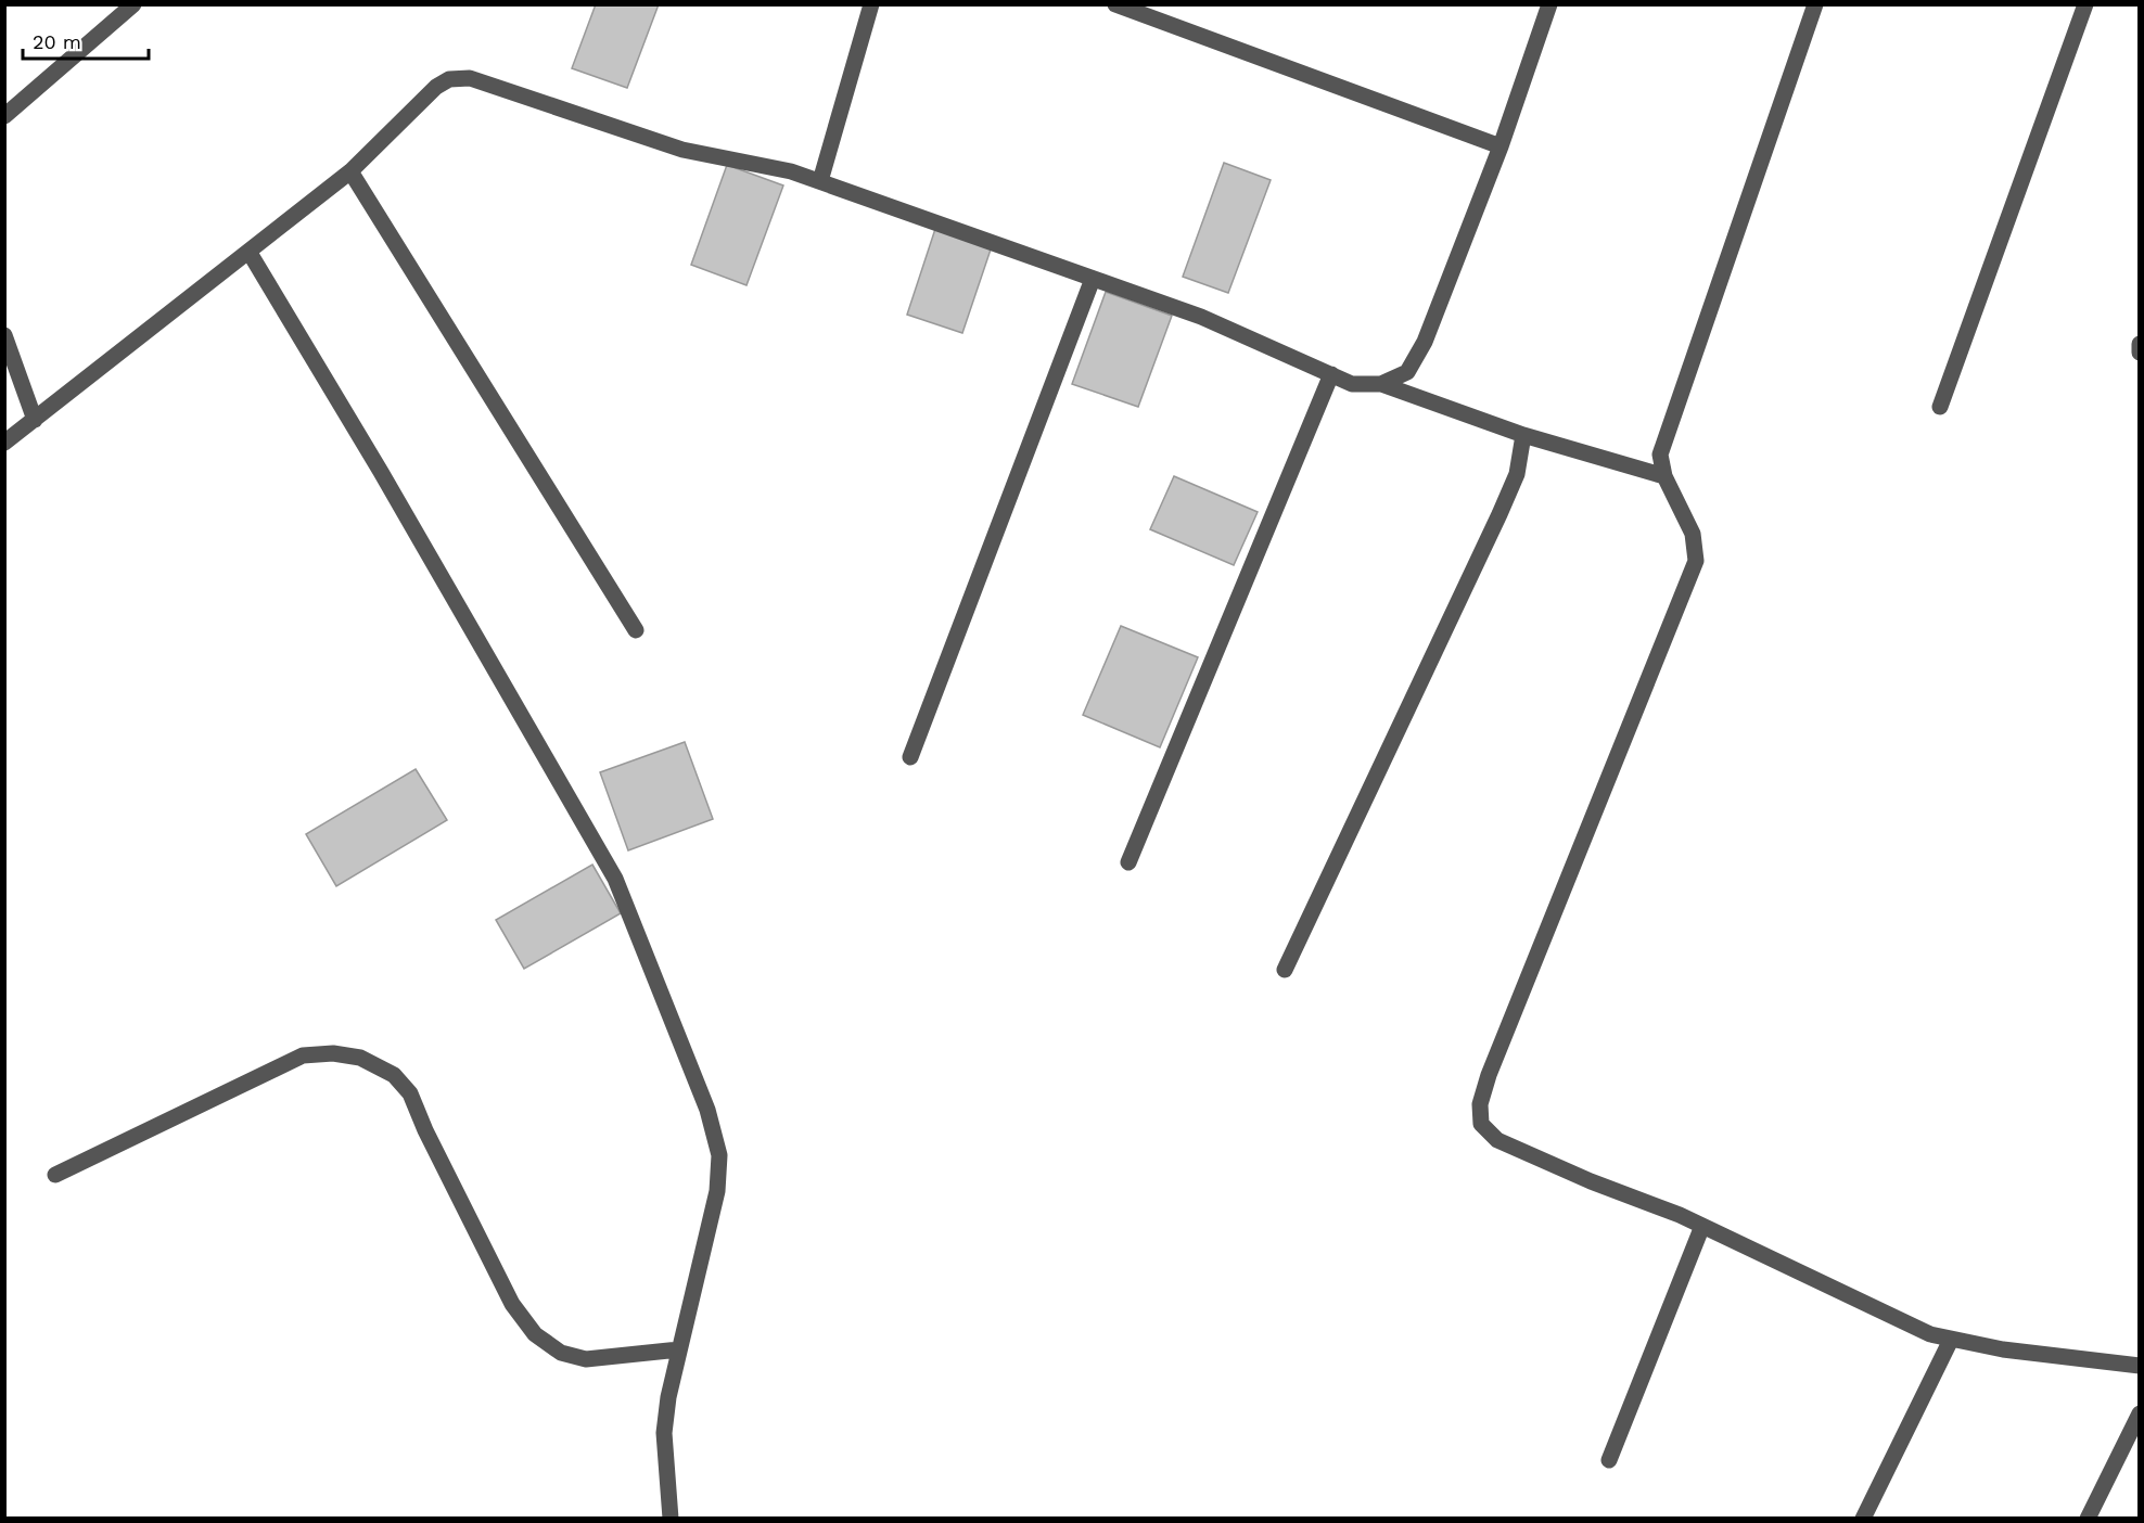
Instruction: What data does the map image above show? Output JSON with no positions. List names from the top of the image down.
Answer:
{
  "scale_bar": "20 m"
}
